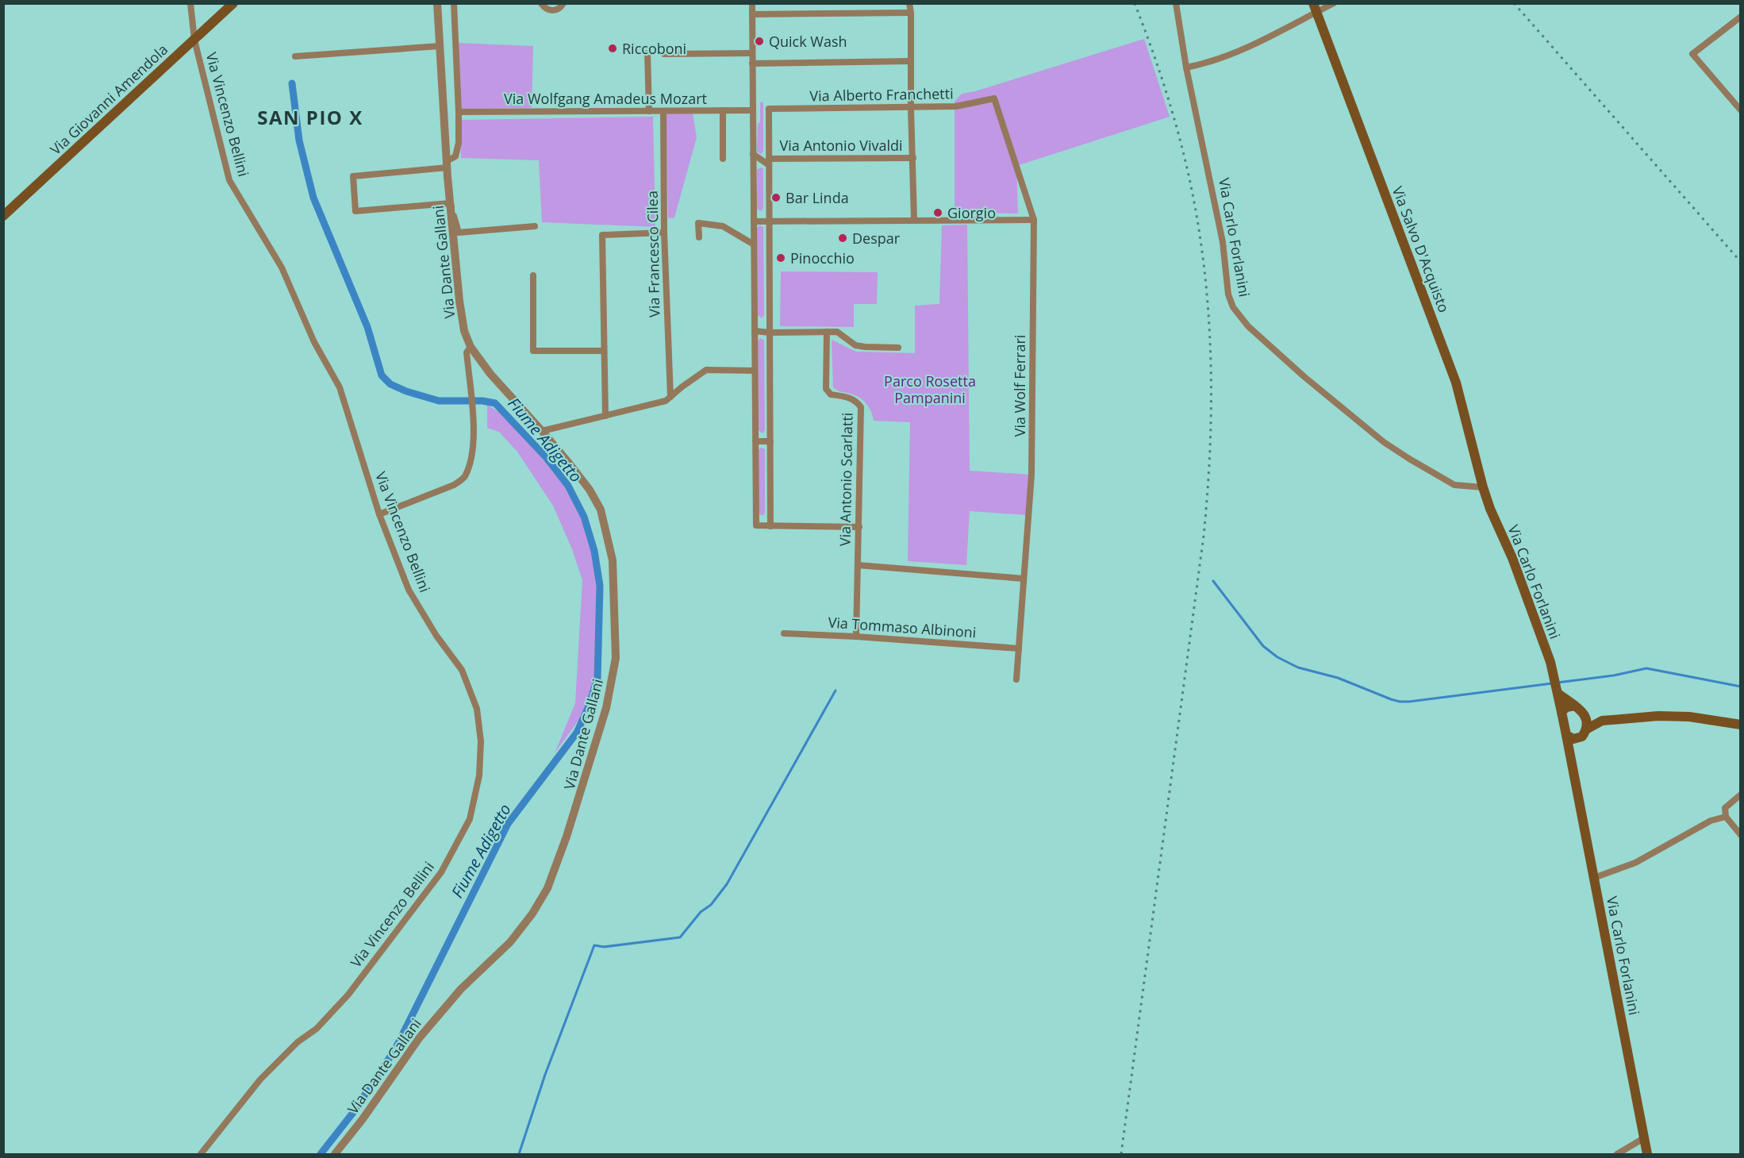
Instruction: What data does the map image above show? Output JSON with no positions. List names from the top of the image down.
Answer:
{
  "streets": {
    "main road": ["Via Giovanni Amendola", "Via Carlo Forlanini", "Via Salvo D'Acquisto"],
    "street": [
      "Via Alberto Franchetti",
      "Via Wolfgang Amadeus Mozart",
      "Via Vincenzo Bellini",
      "Via Antonio Vivaldi",
      "Via Francesco Cilea",
      "Via Dante Gallani",
      "Via Wolf Ferrari",
      "Via Antonio Scarlatti",
      "Via Tommaso Albinoni"
    ]
  },
  "crossings": [
    ["Via Alberto Franchetti", "Via Antonio Vivaldi"],
    ["Via Alberto Franchetti", "Via Wolf Ferrari"],
    ["Via Wolfgang Amadeus Mozart", "Via Francesco Cilea"],
    ["Via Giovanni Amendola", "Via Vincenzo Bellini"],
    ["Via Carlo Forlanini", "Via Salvo D'Acquisto"],
    ["Via Wolf Ferrari", "Via Antonio Scarlatti"],
    ["Via Wolf Ferrari", "Via Tommaso Albinoni"],
    ["Via Antonio Scarlatti", "Via Tommaso Albinoni"]
  ],
  "districts": ["SAN PIO X"],
  "water": ["Fiume Adigetto"],
  "parks": ["Parco Rosetta Pampanini"],
  "places": [
    "Quick Wash",
    "Riccoboni",
    "Bar Linda",
    "Giorgio",
    "Despar",
    "Pinocchio"
  ]
}
